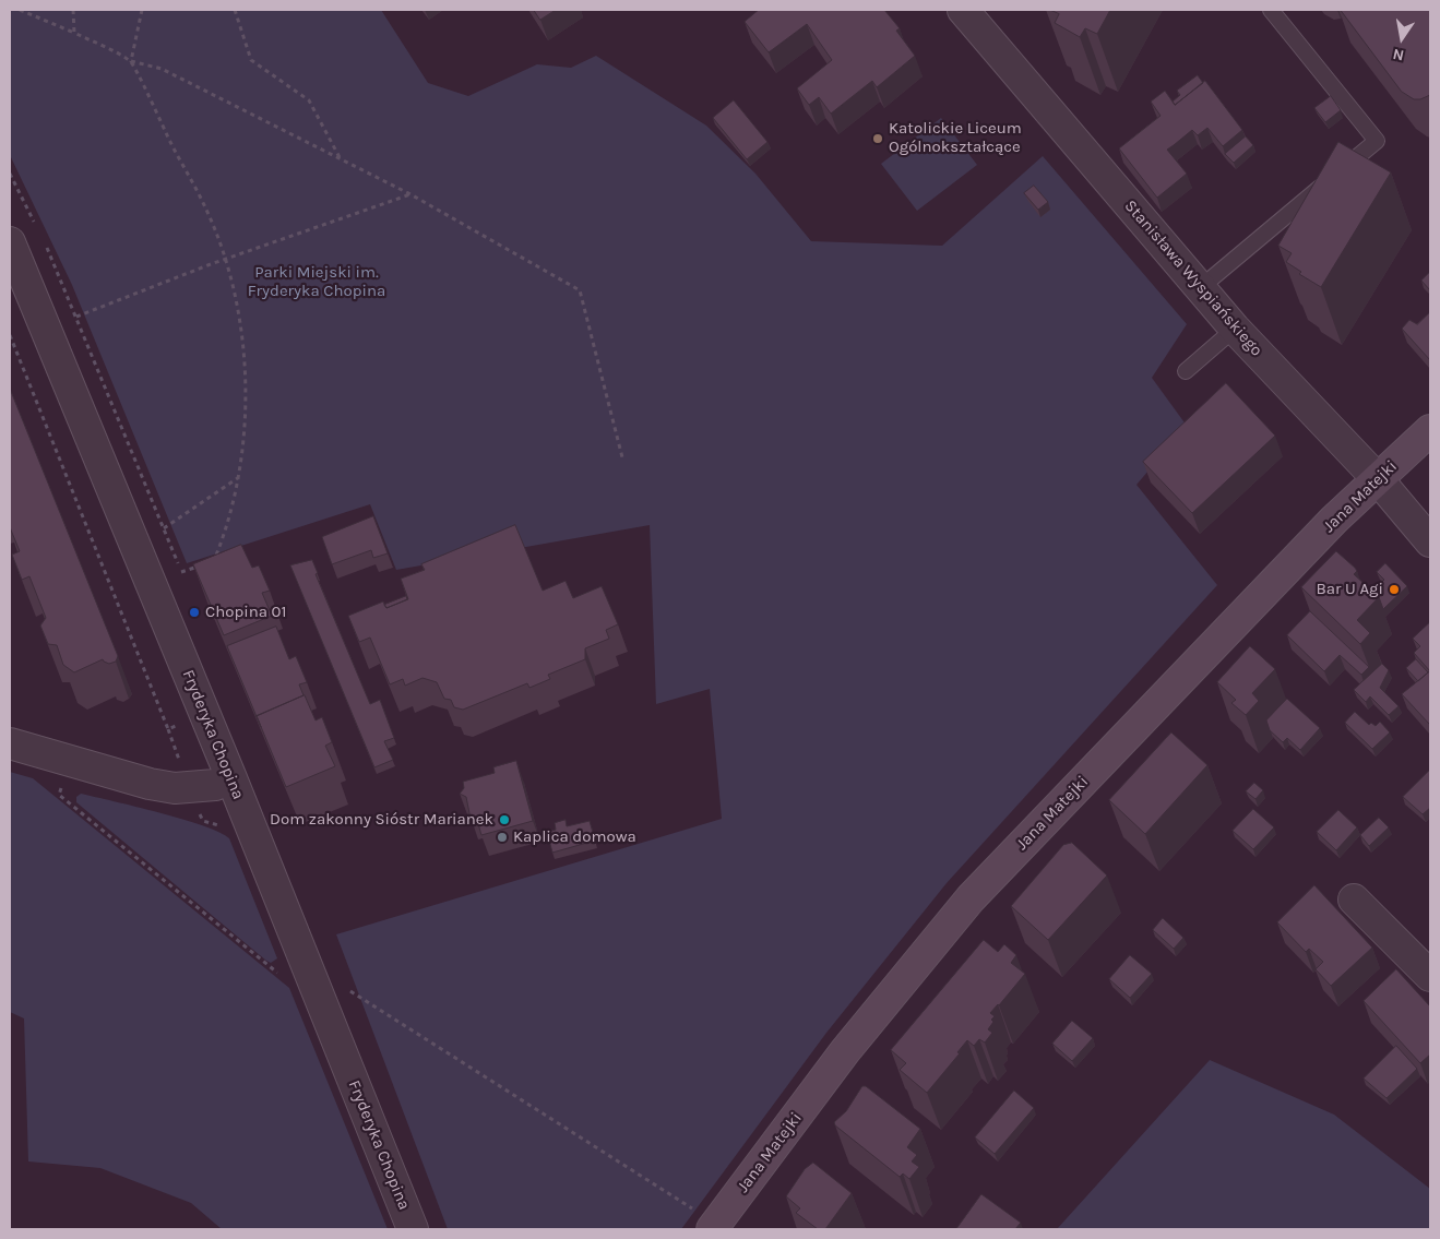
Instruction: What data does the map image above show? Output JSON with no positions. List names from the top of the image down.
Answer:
{
  "streets": {
    "street": ["Stanisława Wyspiańskiego", "Jana Matejki", "Fryderyka Chopina"]
  },
  "crossings": [
    ["Stanisława Wyspiańskiego", "Jana Matejki"]
  ],
  "parks": ["Parki Miejski im. Fryderyka Chopina"],
  "places": [
    "Katolickie Liceum Ogólnokształcące",
    "Bar U Agi",
    "Chopina 01",
    "Dom zakonny Sióstr Marianek",
    "Kaplica domowa"
  ],
  "north": "bottom"
}
